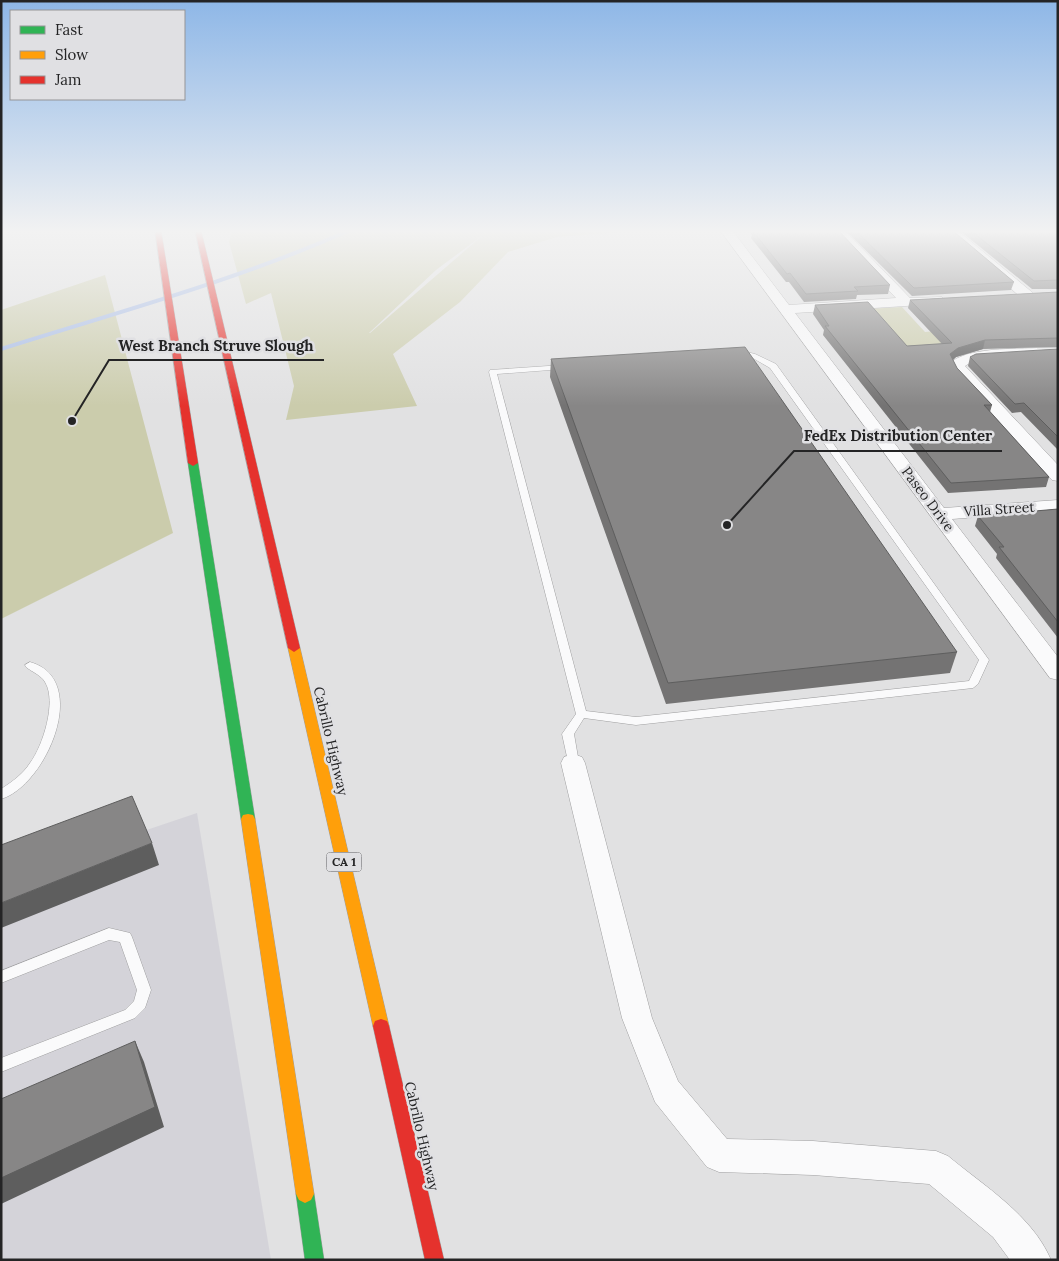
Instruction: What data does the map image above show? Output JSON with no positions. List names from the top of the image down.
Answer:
{
  "streets": {
    "highway": ["Cabrillo Highway", "CA 1"],
    "street": ["Paseo Drive", "Villa Street"]
  },
  "crossings": [
    ["Paseo Drive", "Villa Street"]
  ],
  "places": ["West Branch Struve Slough", "FedEx Distribution Center"],
  "legend": ["Fast", "Slow", "Jam"]
}
